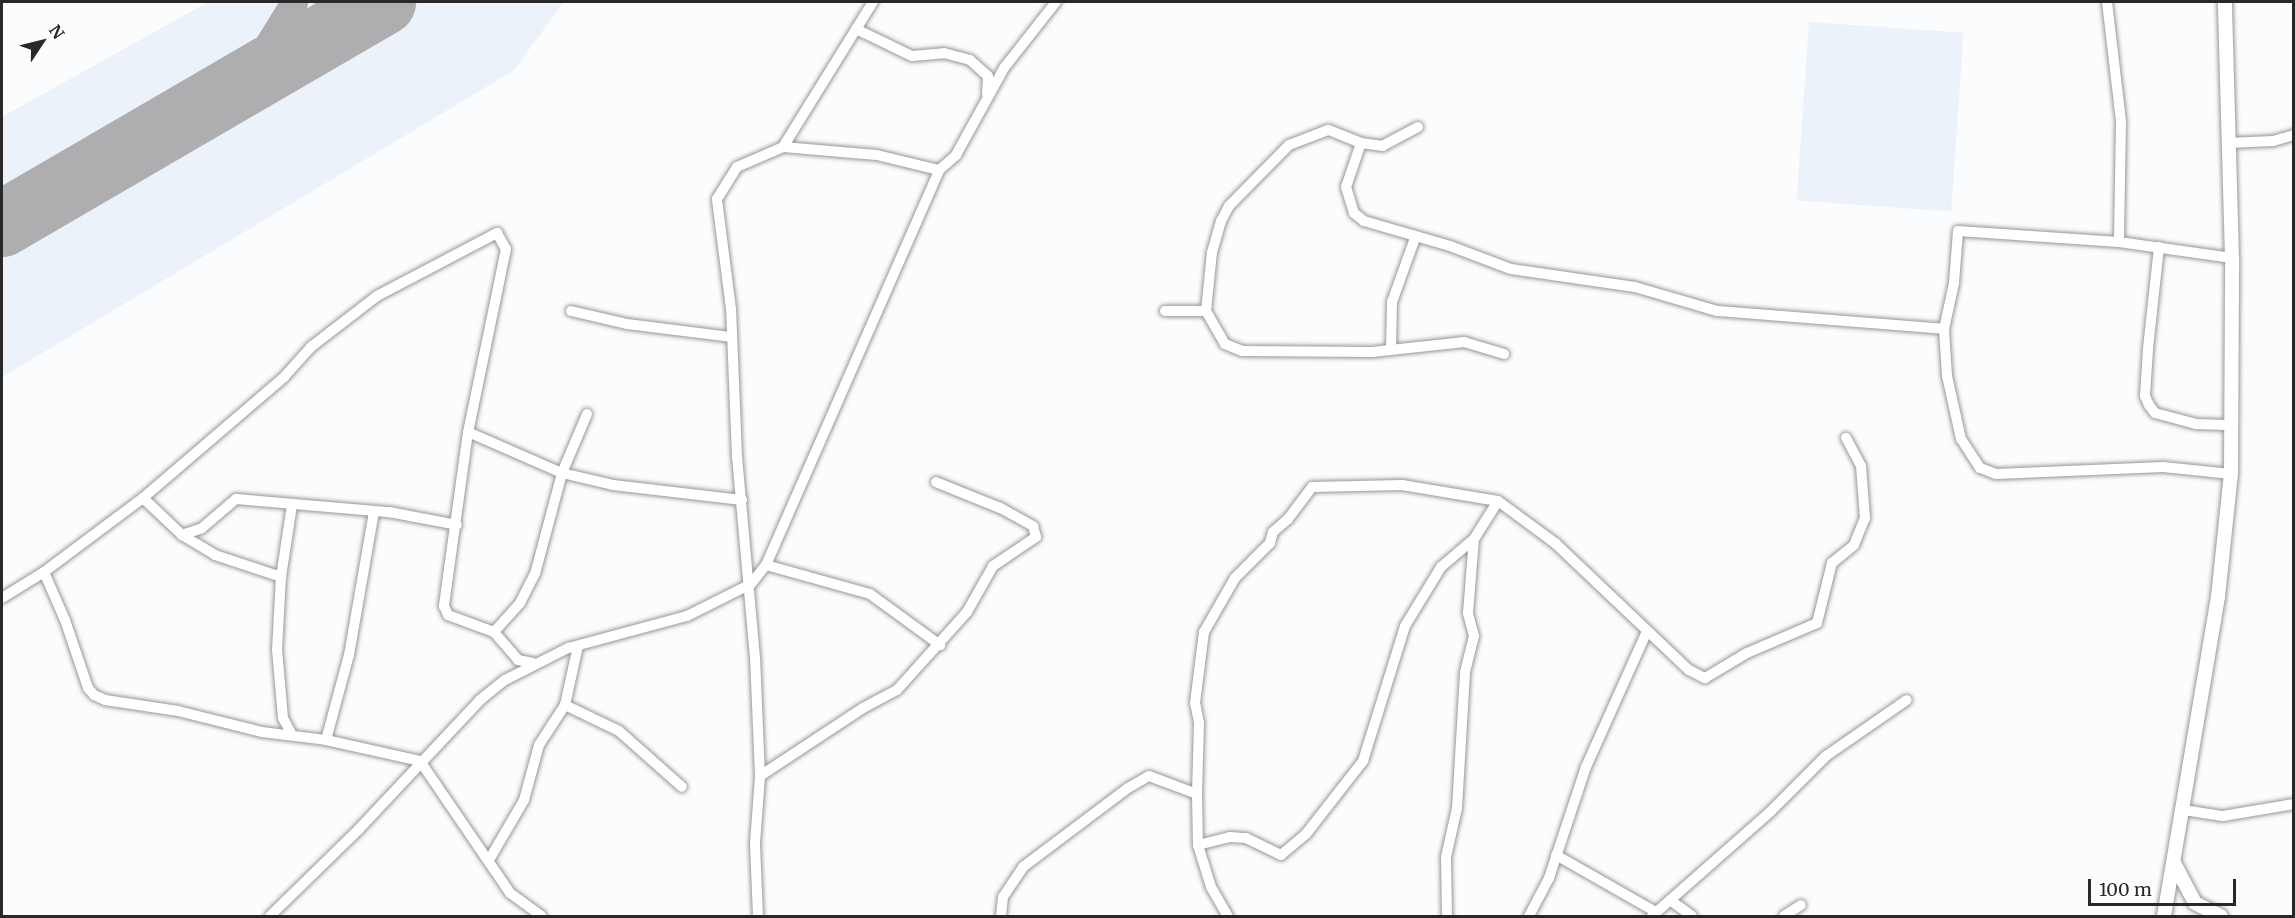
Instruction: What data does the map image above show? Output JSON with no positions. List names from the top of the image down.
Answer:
{
  "scale_bar": "100 m",
  "north": "top right"
}
